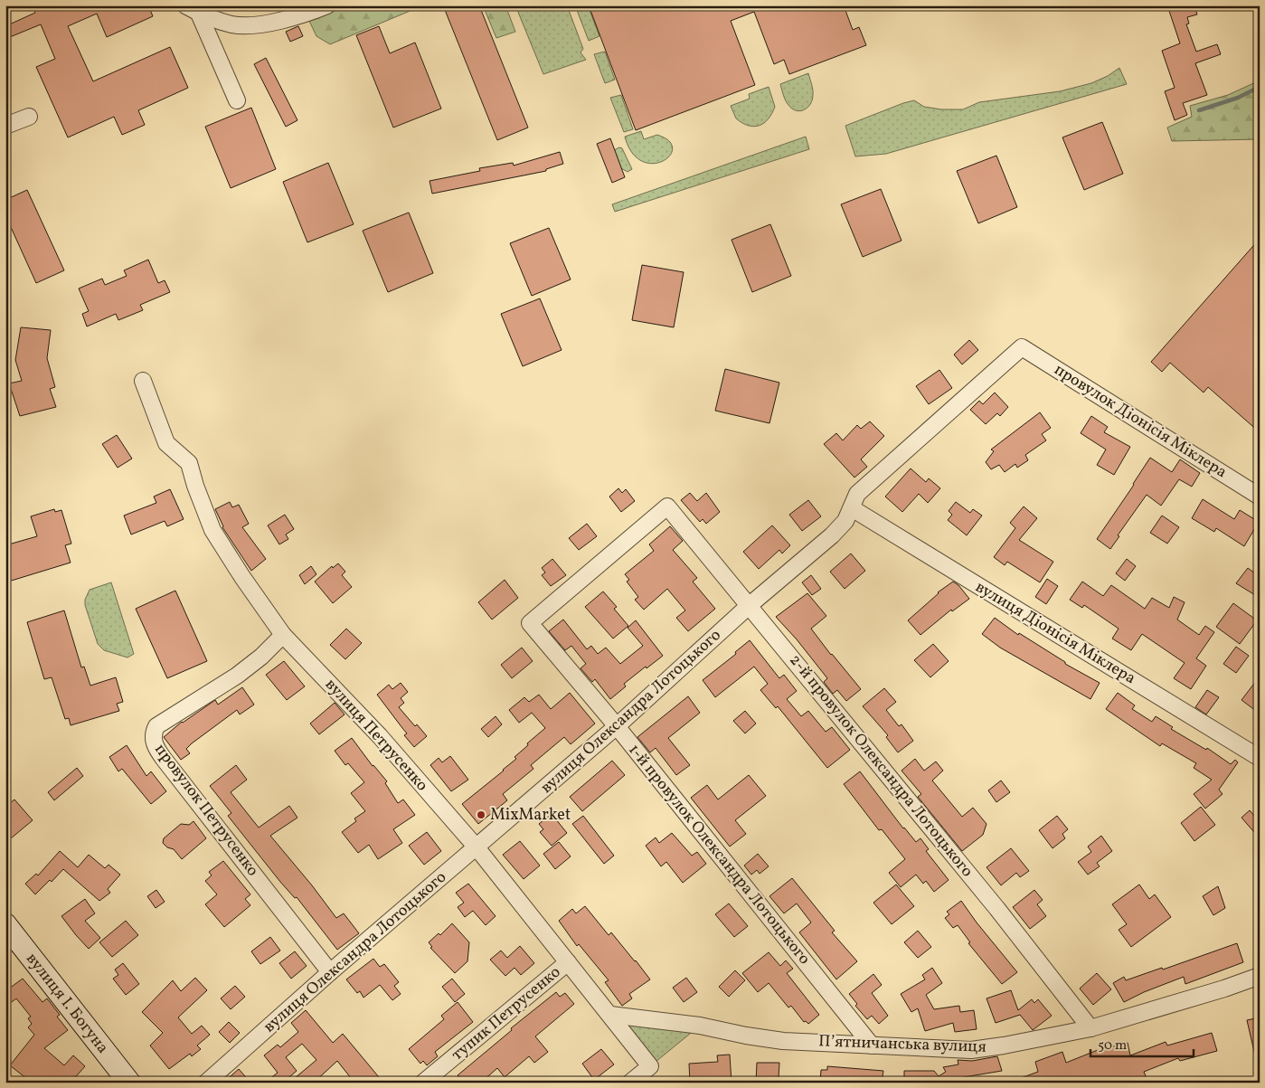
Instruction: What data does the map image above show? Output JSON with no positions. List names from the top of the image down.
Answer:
{
  "streets": {
    "street": [
      "провулок Діонісія Міклера",
      "вулиця Діонісія Міклера",
      "вулиця Олександра Лотоцького",
      "вулиця Петрусенко",
      "2-й провулок Олександра Лотоцького",
      "провулок Петрусенко",
      "1-й провулок Олександра Лотоцького",
      "вулиця І. Богуна",
      "тупик Петрусенко",
      "Пʼятничанська вулиця"
    ]
  },
  "crossings": [
    ["провулок Діонісія Міклера", "вулиця Олександра Лотоцького"],
    ["вулиця Діонісія Міклера", "вулиця Олександра Лотоцького"],
    ["вулиця Олександра Лотоцького", "вулиця Петрусенко"],
    ["вулиця Олександра Лотоцького", "2-й провулок Олександра Лотоцького"],
    ["вулиця Олександра Лотоцького", "провулок Петрусенко"],
    ["вулиця Олександра Лотоцького", "1-й провулок Олександра Лотоцького"],
    ["вулиця Петрусенко", "провулок Петрусенко"],
    ["вулиця Петрусенко", "тупик Петрусенко"],
    ["вулиця Петрусенко", "Пʼятничанська вулиця"],
    ["2-й провулок Олександра Лотоцького", "1-й провулок Олександра Лотоцького"],
    ["2-й провулок Олександра Лотоцького", "Пʼятничанська вулиця"],
    ["1-й провулок Олександра Лотоцького", "Пʼятничанська вулиця"]
  ],
  "places": ["MixMarket"],
  "scale_bar": "50 m"
}
